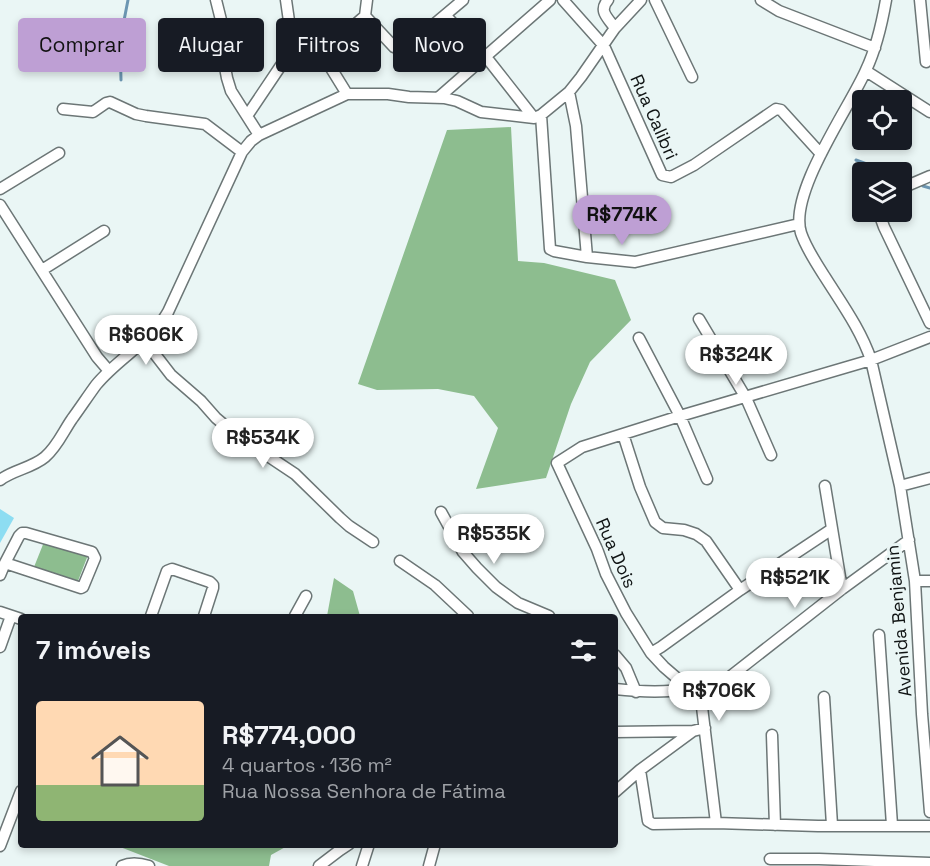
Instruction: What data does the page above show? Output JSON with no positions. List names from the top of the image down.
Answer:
{
  "streets": {
    "street": ["Rua Calibri", "Rua Dois", "Avenida Benjamin"]
  },
  "page": {
    "chip": [
      "Comprar",
      "Alugar",
      "Filtros",
      "Novo"
    ],
    "price": [
      "R$774K",
      "R$606K",
      "R$324K",
      "R$534K",
      "R$535K",
      "R$521K",
      "R$706K"
    ],
    "heading": "7 imóveis",
    "list": [
      {
        "name": "R$774,000",
        "note": "4 quartos · 136 m² · Rua Nossa Senhora de Fátima"
      }
    ]
  }
}
